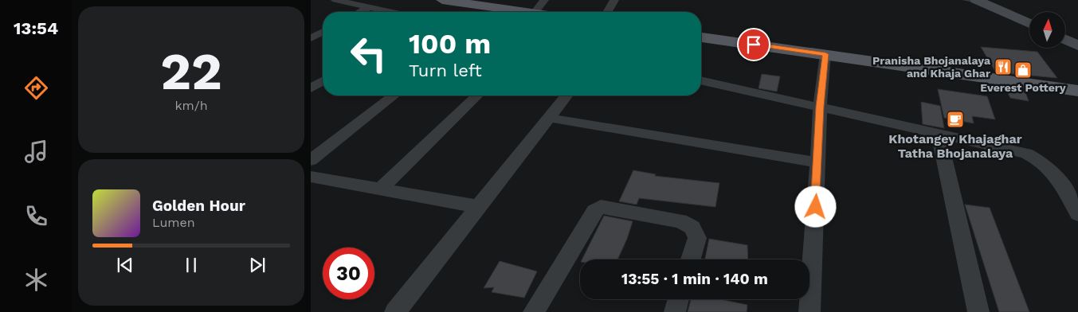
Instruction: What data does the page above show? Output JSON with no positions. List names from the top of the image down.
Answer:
{
  "places": {
    "restaurant": ["Pranisha Bhojanalaya and Khaja Ghar"],
    "shop": ["Everest Pottery"],
    "cafe": ["Khotangey Khajaghar Tatha Bhojanalaya"]
  },
  "north": "top",
  "page": {
    "tabs": "13:54",
    "tile": ["22", "km/h"],
    "turn": ["100 m", "Turn left"],
    "song": ["Golden Hour", "Lumen"],
    "limit": "30",
    "trip": "13:55 · 1 min · 140 m"
  }
}
